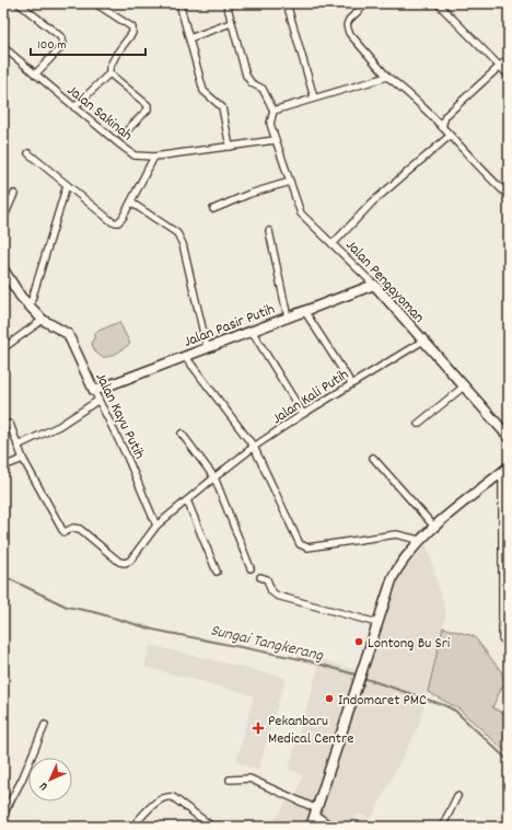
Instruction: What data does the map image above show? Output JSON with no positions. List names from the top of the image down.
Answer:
{
  "streets": {
    "street": [
      "Jalan Sakinah",
      "Jalan Pengayoman",
      "Jalan Pasir Putih",
      "Jalan Kali Putih",
      "Jalan Kayu Putih"
    ]
  },
  "crossings": [
    ["Jalan Pengayoman", "Jalan Pasir Putih"],
    ["Jalan Pengayoman", "Jalan Kali Putih"],
    ["Jalan Pasir Putih", "Jalan Kayu Putih"]
  ],
  "water": ["Sungai Tangkerang"],
  "places": {
    "other": ["Lontong Bu Sri", "Indomaret PMC"],
    "health": ["Pekanbaru Medical Centre"]
  },
  "scale_bar": "100 m",
  "north": "bottom left"
}
